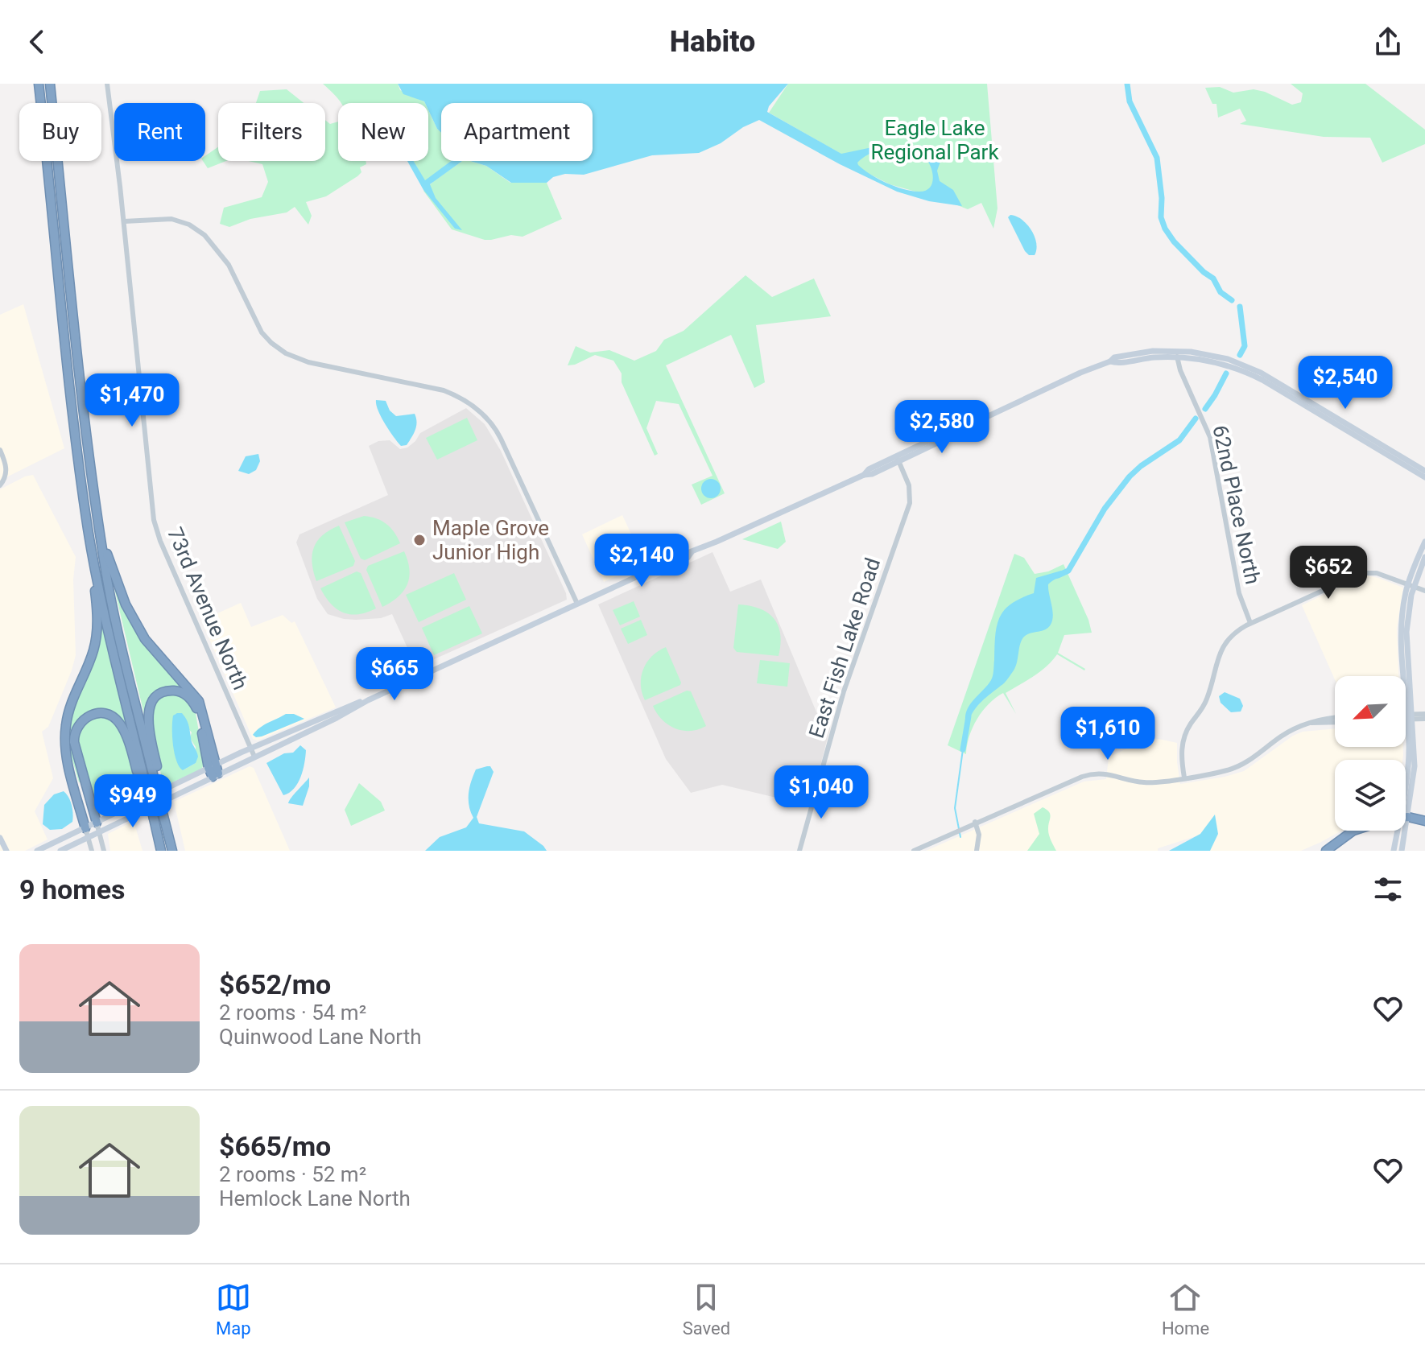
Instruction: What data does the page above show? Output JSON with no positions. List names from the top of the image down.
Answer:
{
  "streets": {
    "street": ["62nd Place North", "73rd Avenue North", "East Fish Lake Road"]
  },
  "parks": ["Eagle Lake Regional Park"],
  "places": ["Maple Grove Junior High"],
  "north": "bottom left",
  "page": {
    "header": "Habito",
    "chip": [
      "Buy",
      "Rent",
      "Filters",
      "New",
      "Apartment"
    ],
    "price": [
      "$2,540",
      "$1,470",
      "$2,580",
      "$2,140",
      "$652",
      "$665",
      "$1,610",
      "$1,040",
      "$949"
    ],
    "heading": "9 homes",
    "list": [
      {
        "name": "$652/mo",
        "note": "2 rooms · 54 m² · Quinwood Lane North"
      },
      {
        "name": "$665/mo",
        "note": "2 rooms · 52 m² · Hemlock Lane North"
      }
    ],
    "tabs": ["Map", "Saved", "Home"]
  }
}
